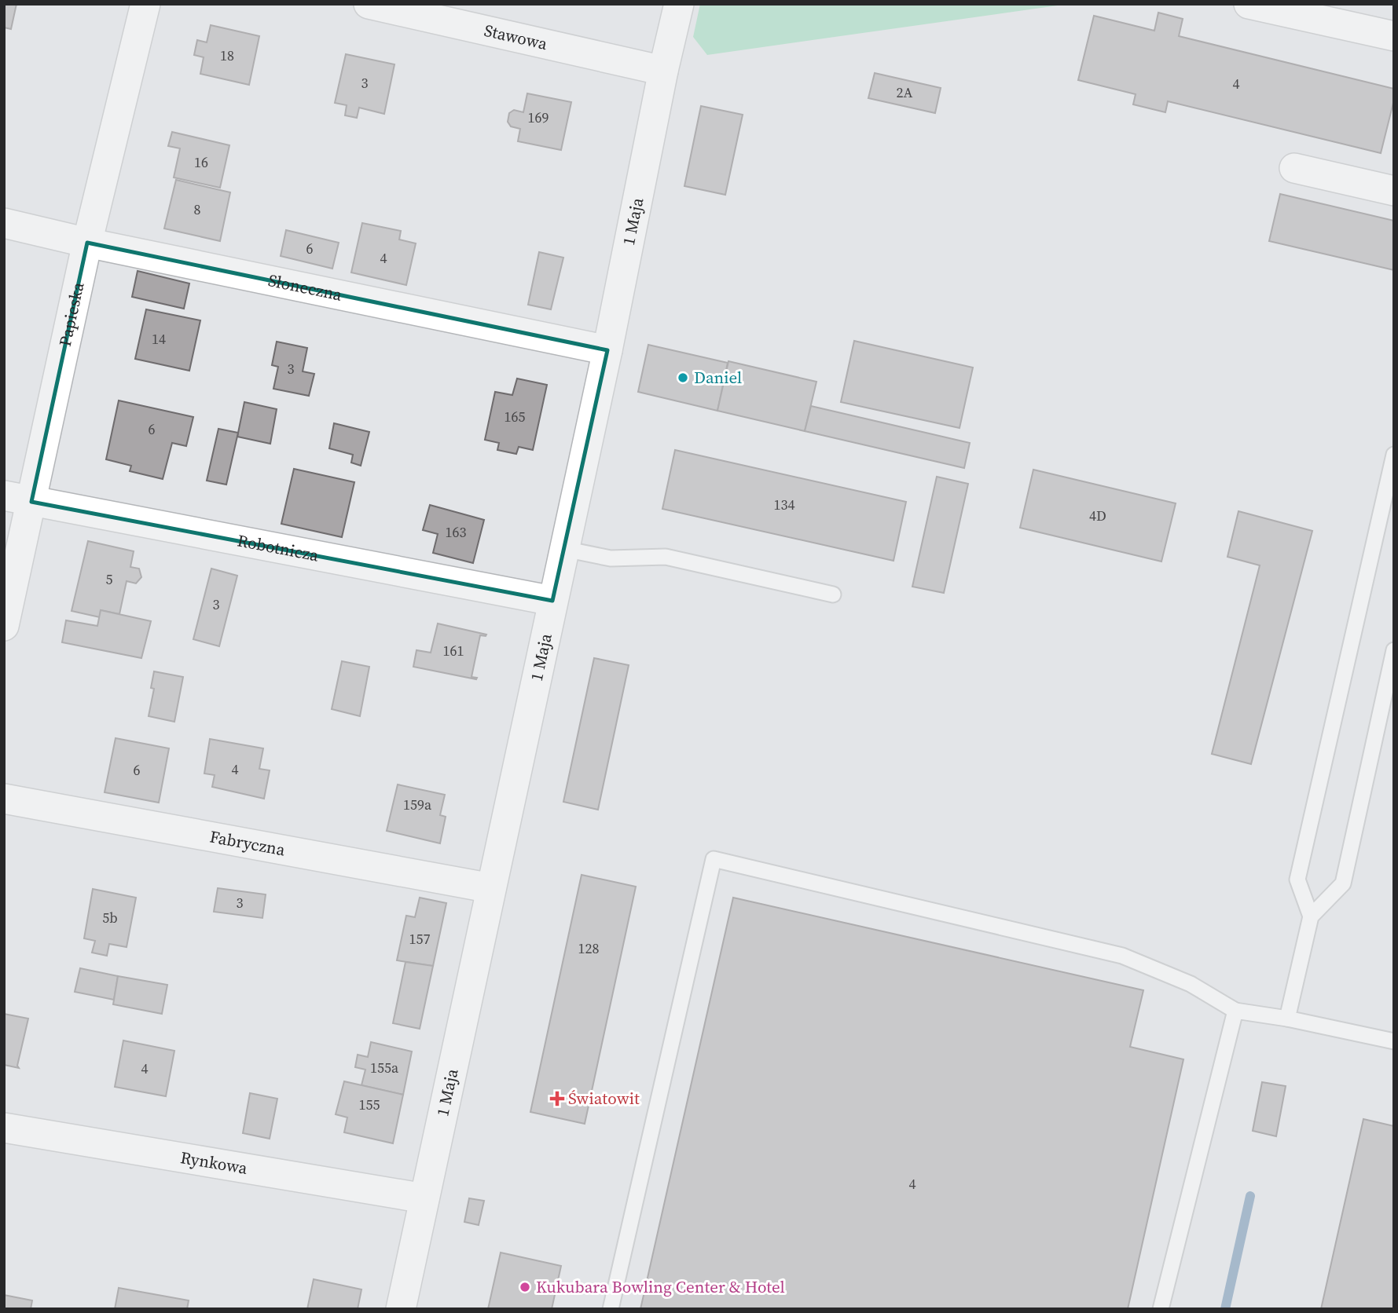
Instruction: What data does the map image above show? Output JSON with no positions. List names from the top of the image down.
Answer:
{
  "streets": {
    "street": [
      "Stawowa",
      "1 Maja",
      "Słoneczna",
      "Papieska",
      "Robotnicza",
      "Fabryczna",
      "Rynkowa"
    ]
  },
  "crossings": [
    ["Stawowa", "1 Maja"],
    ["1 Maja", "Słoneczna"],
    ["1 Maja", "Robotnicza"],
    ["1 Maja", "Fabryczna"],
    ["1 Maja", "Rynkowa"],
    ["Słoneczna", "Papieska"],
    ["Papieska", "Robotnicza"]
  ],
  "places": {
    "other": ["Daniel", "Kukubara Bowling Center & Hotel"],
    "health": ["Światowit"]
  },
  "house_numbers": [
    "18",
    "3",
    "4",
    "2A",
    "169",
    "16",
    "8",
    "6",
    "4",
    "14",
    "3",
    "165",
    "6",
    "134",
    "4D",
    "163",
    "5",
    "3",
    "161",
    "4",
    "6",
    "159a",
    "3",
    "5b",
    "157",
    "128",
    "155a",
    "4",
    "155",
    "4"
  ]
}
